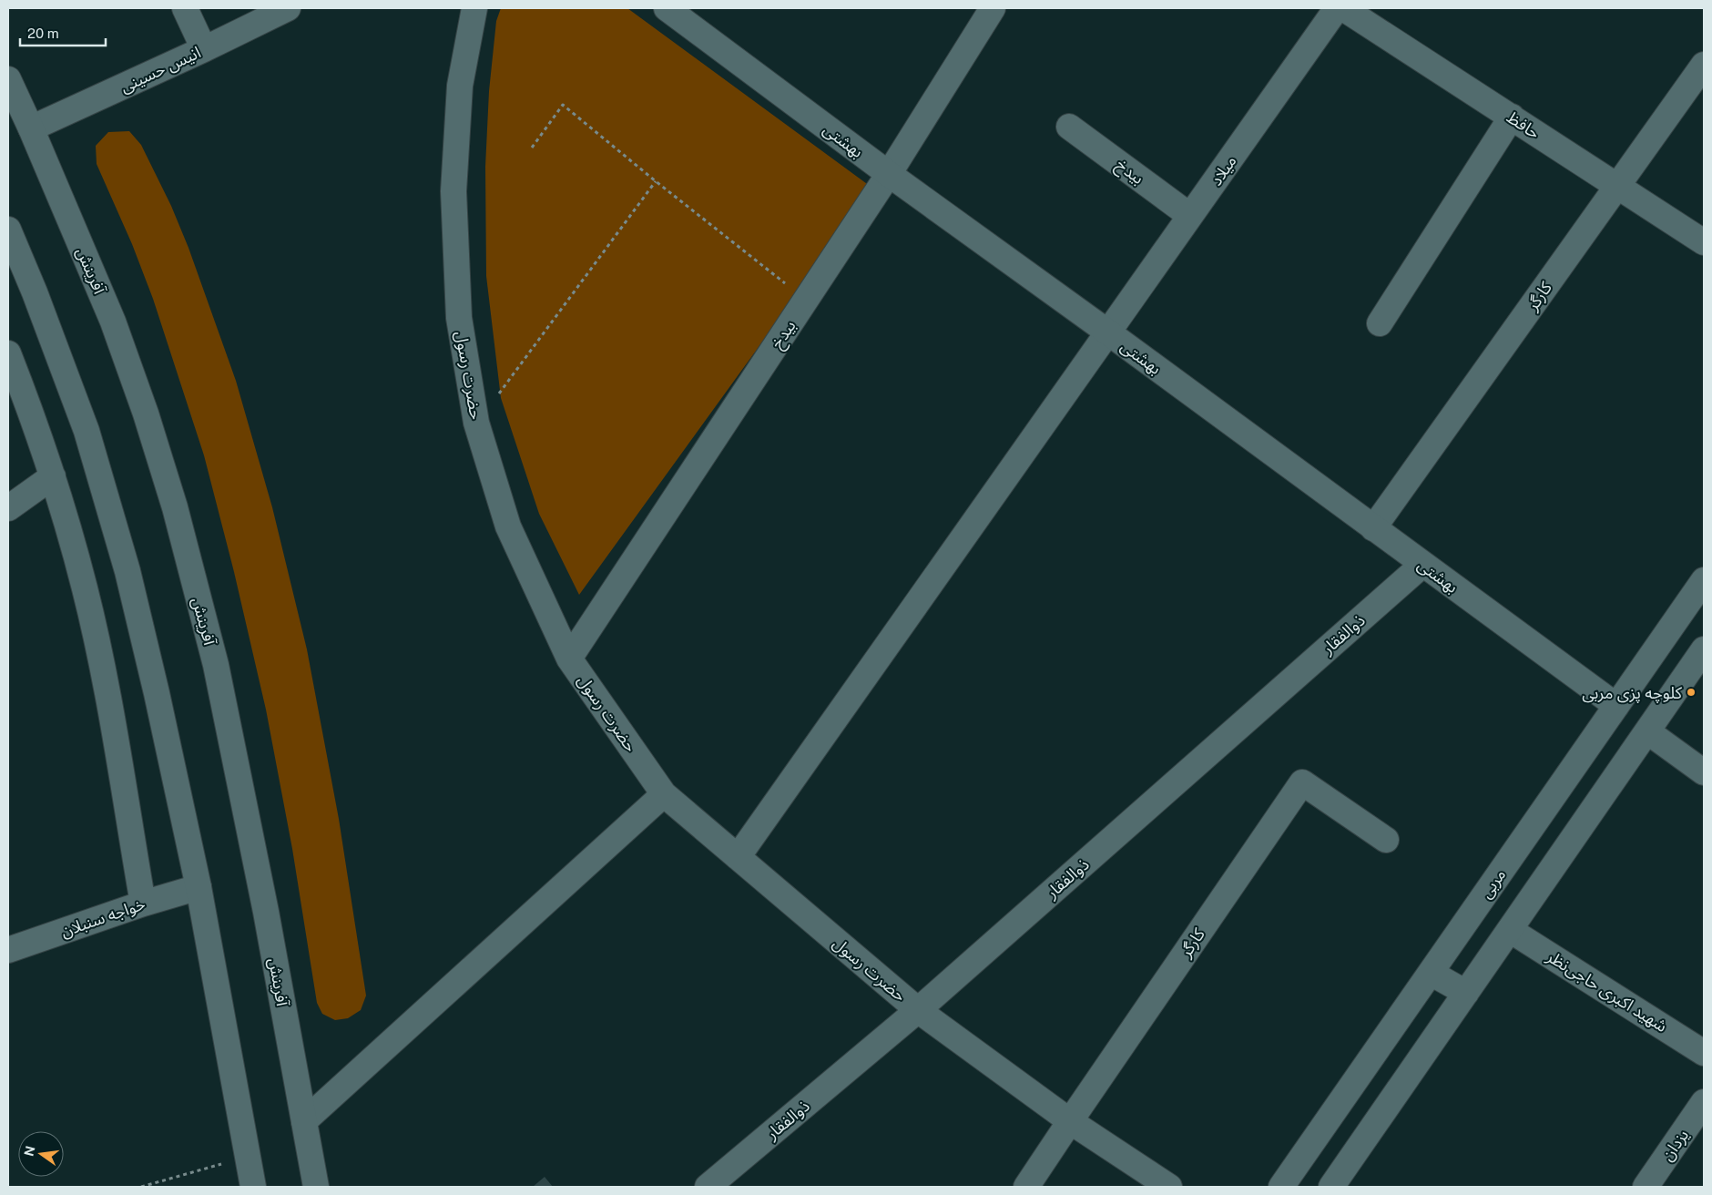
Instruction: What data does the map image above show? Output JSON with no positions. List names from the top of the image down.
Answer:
{
  "streets": {
    "street": [
      "انیس حسینی",
      "حافظ",
      "بهشتی",
      "میلاد",
      "بیدخ",
      "آفرینش",
      "کارگر",
      "حضرت رسول",
      "ذوالفقار",
      "مربی",
      "خواجه سنبلان",
      "شهید اکبری حاجی‌نظر",
      "یزدان"
    ]
  },
  "crossings": [
    ["انیس حسینی", "آفرینش"],
    ["حافظ", "کارگر"],
    ["بهشتی", "میلاد"],
    ["بهشتی", "بیدخ"],
    ["بهشتی", "کارگر"],
    ["بهشتی", "ذوالفقار"],
    ["بهشتی", "مربی"],
    ["میلاد", "بیدخ"],
    ["میلاد", "حضرت رسول"],
    ["بیدخ", "حضرت رسول"],
    ["کارگر", "حضرت رسول"],
    ["حضرت رسول", "ذوالفقار"]
  ],
  "places": ["کلوچه پزی مربی"],
  "scale_bar": "20 m",
  "north": "left"
}
